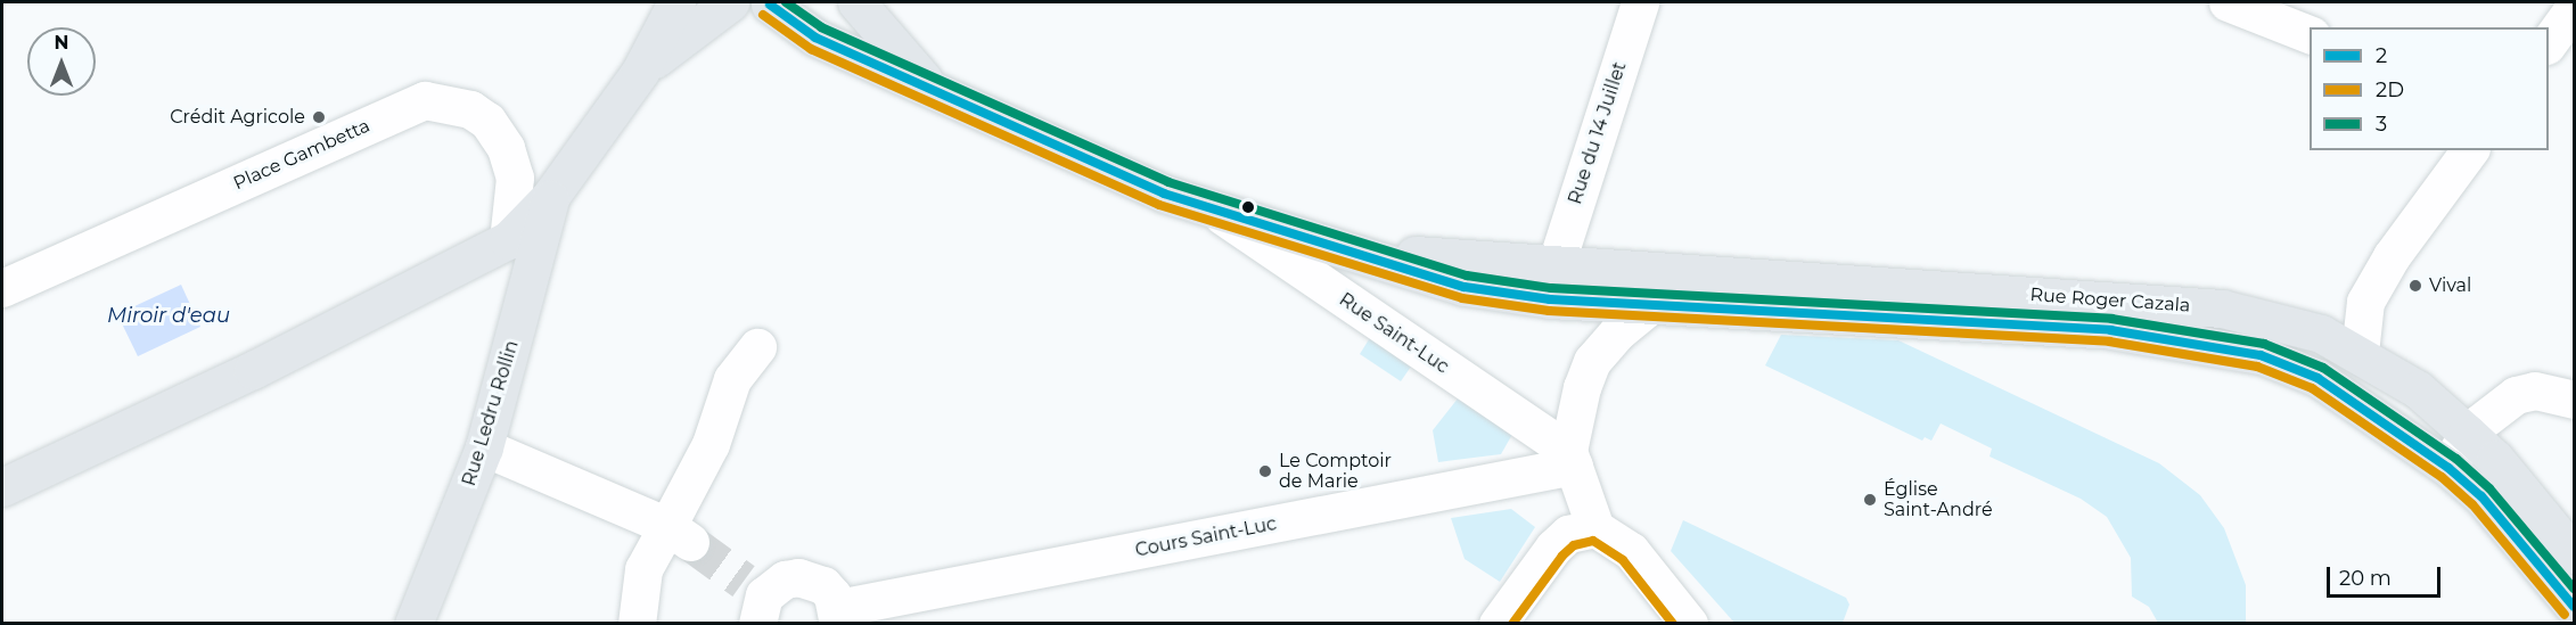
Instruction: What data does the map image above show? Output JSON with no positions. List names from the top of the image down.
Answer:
{
  "streets": {
    "main road": ["Rue Roger Cazala", "Rue Saint-Luc", "Rue Ledru Rollin"],
    "street": ["Rue du 14 Juillet", "Place Gambetta", "Cours Saint-Luc"]
  },
  "crossings": [
    ["Rue du 14 Juillet", "Rue Roger Cazala"],
    ["Rue du 14 Juillet", "Rue Saint-Luc"],
    ["Rue Roger Cazala", "Rue Saint-Luc"],
    ["Rue Saint-Luc", "Cours Saint-Luc"]
  ],
  "water": ["Miroir d'eau"],
  "places": [
    "Crédit Agricole",
    "Vival",
    "Le Comptoir de Marie",
    "Église Saint-André"
  ],
  "lines": ["transit line 3", "transit line 2", "transit line 2D"],
  "legend": ["2", "2D", "3"],
  "scale_bar": "20 m",
  "north": "top"
}
